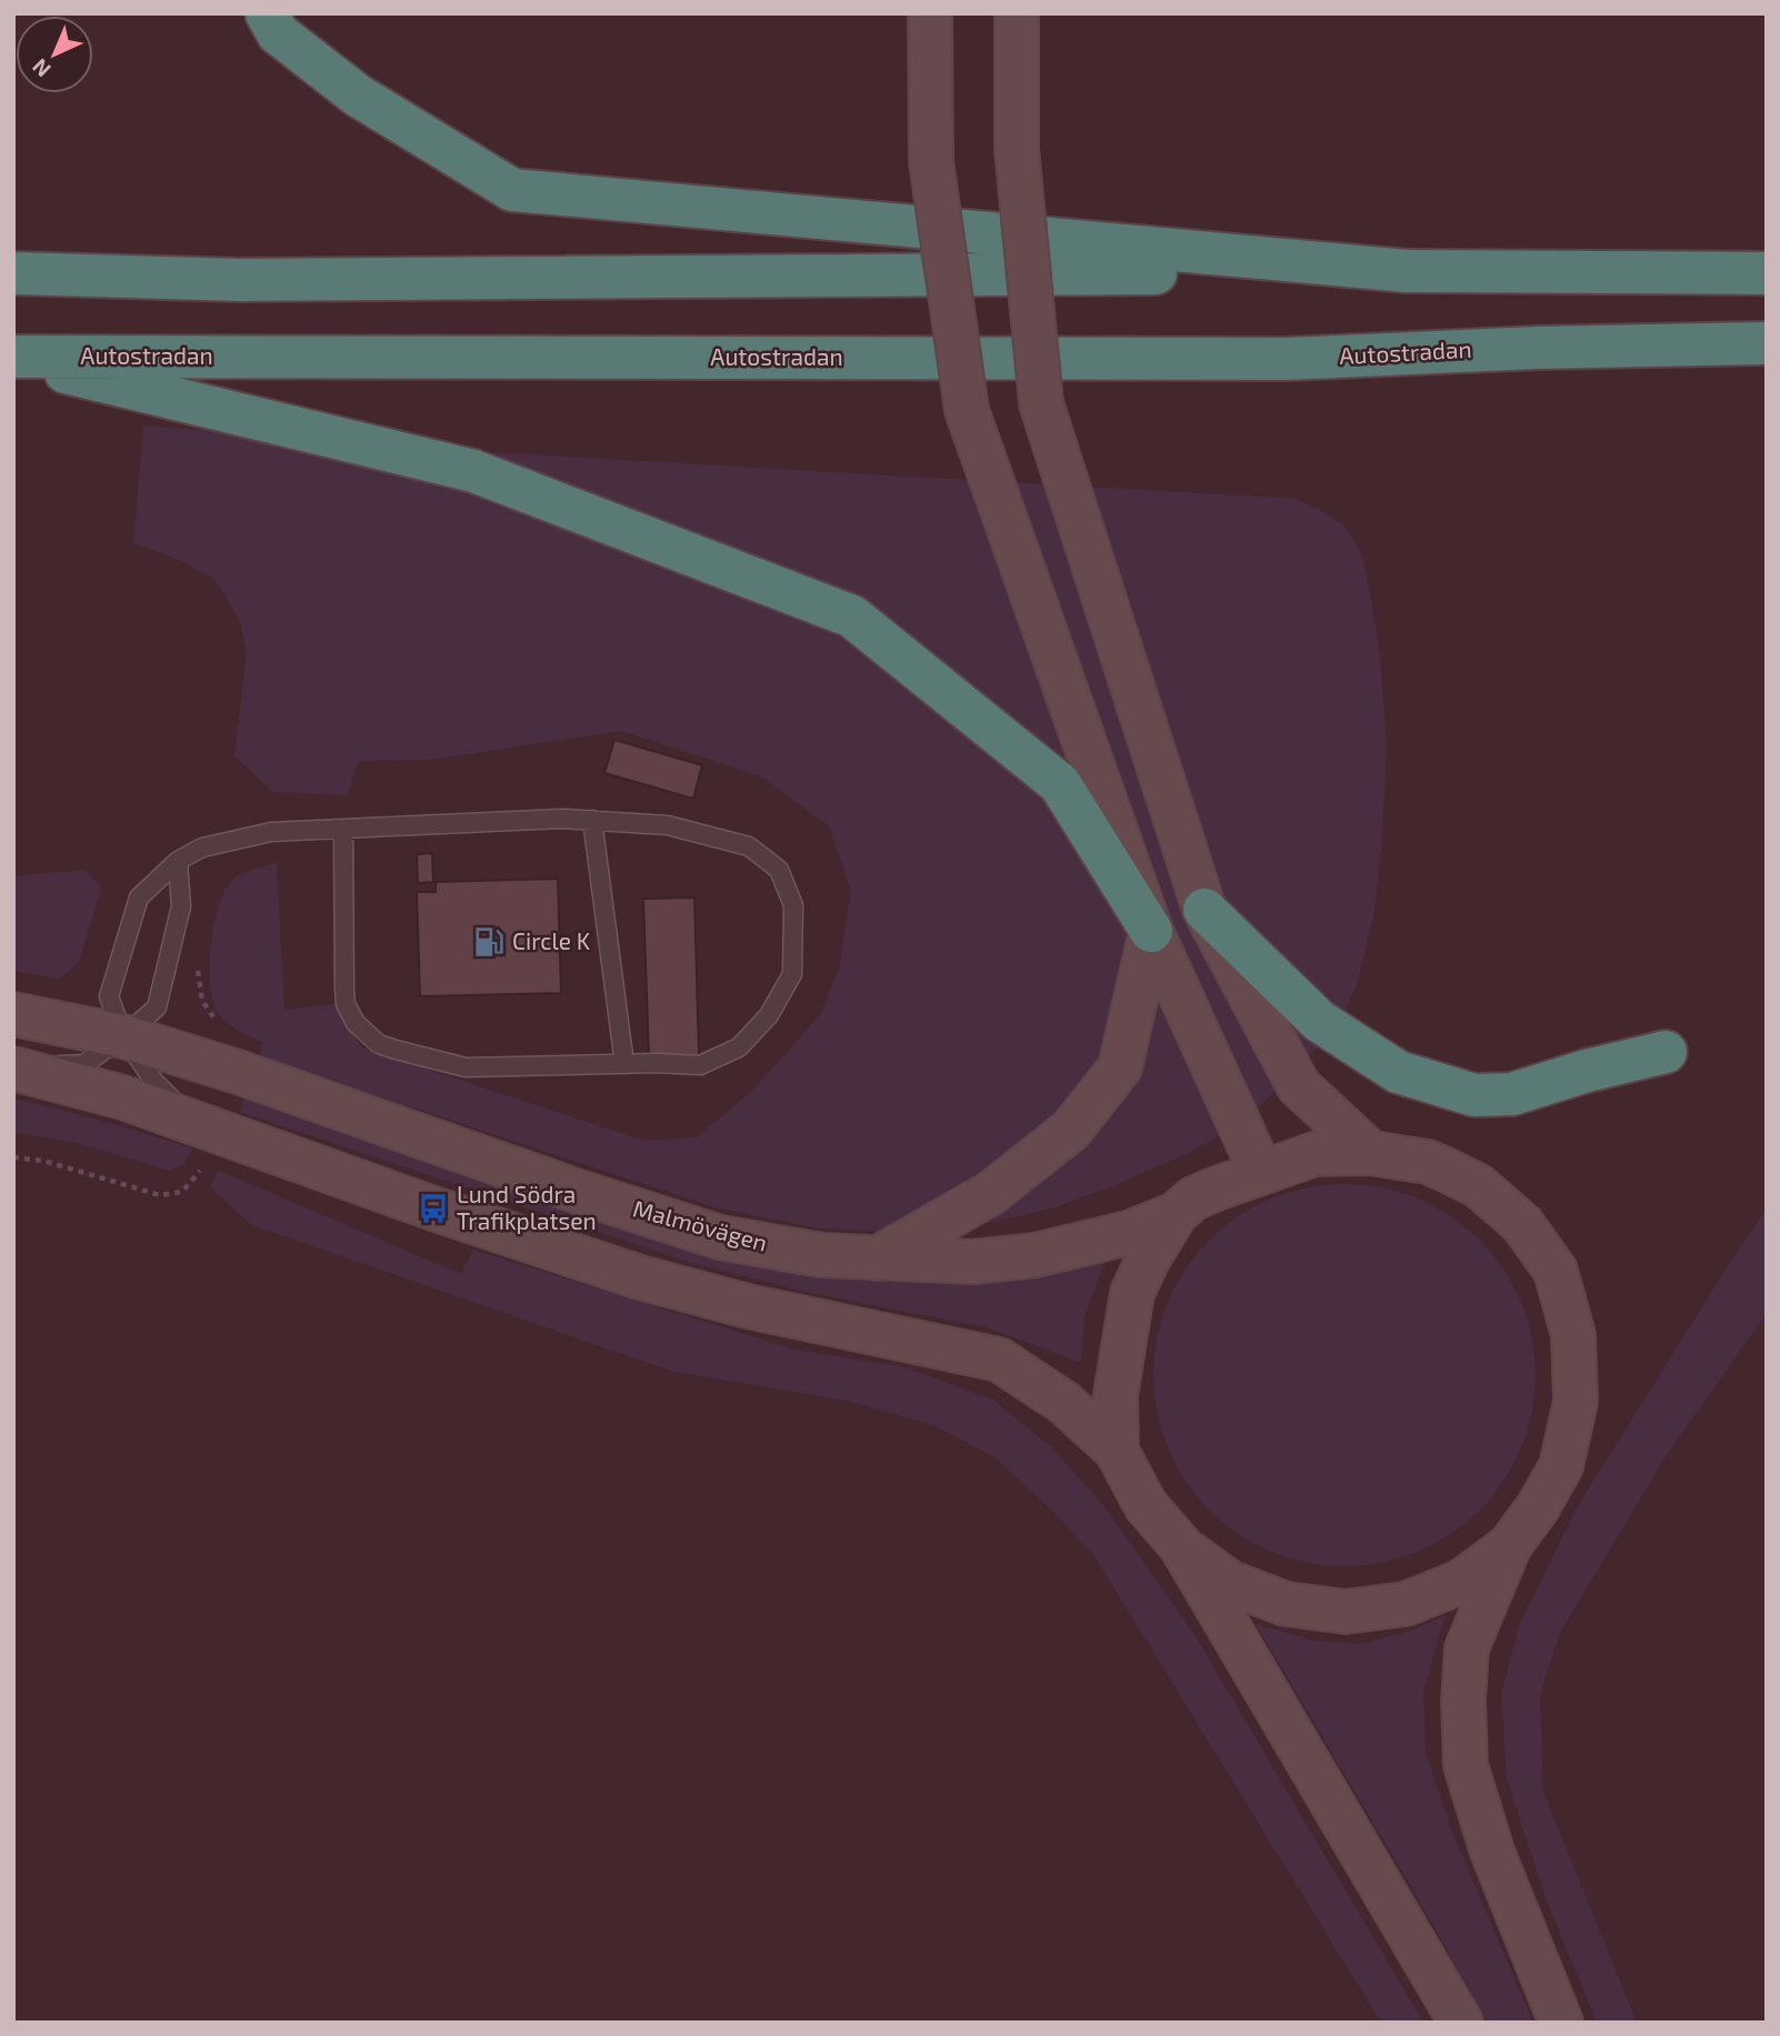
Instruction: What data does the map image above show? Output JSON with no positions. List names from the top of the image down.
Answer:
{
  "streets": {
    "highway": ["Autostradan"],
    "main road": ["Malmövägen"]
  },
  "places": {
    "fuel station": ["Circle K"],
    "bus stop": ["Lund Södra Trafikplatsen"]
  },
  "north": "bottom left"
}
